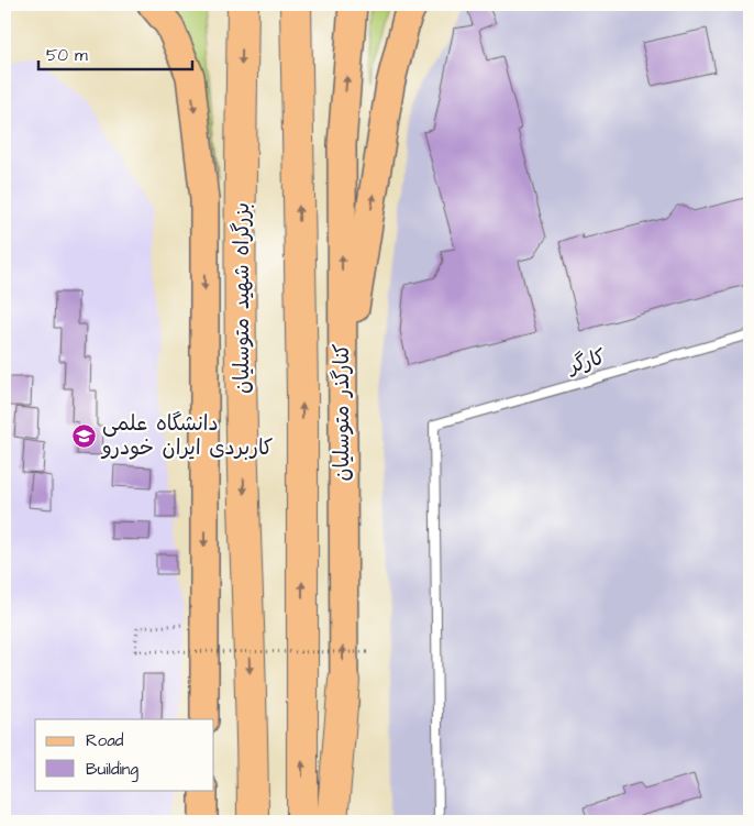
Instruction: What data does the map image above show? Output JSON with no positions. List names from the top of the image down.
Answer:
{
  "streets": {
    "highway": ["بزرگراه شهید متوسلیان"],
    "main road": ["کنارگذر متوسلیان"],
    "lane": ["کارگر"]
  },
  "places": {
    "school or university": ["دانشگاه علمی کاربردی ایران خودرو"]
  },
  "legend": ["Road", "Building"],
  "scale_bar": "50 m"
}
